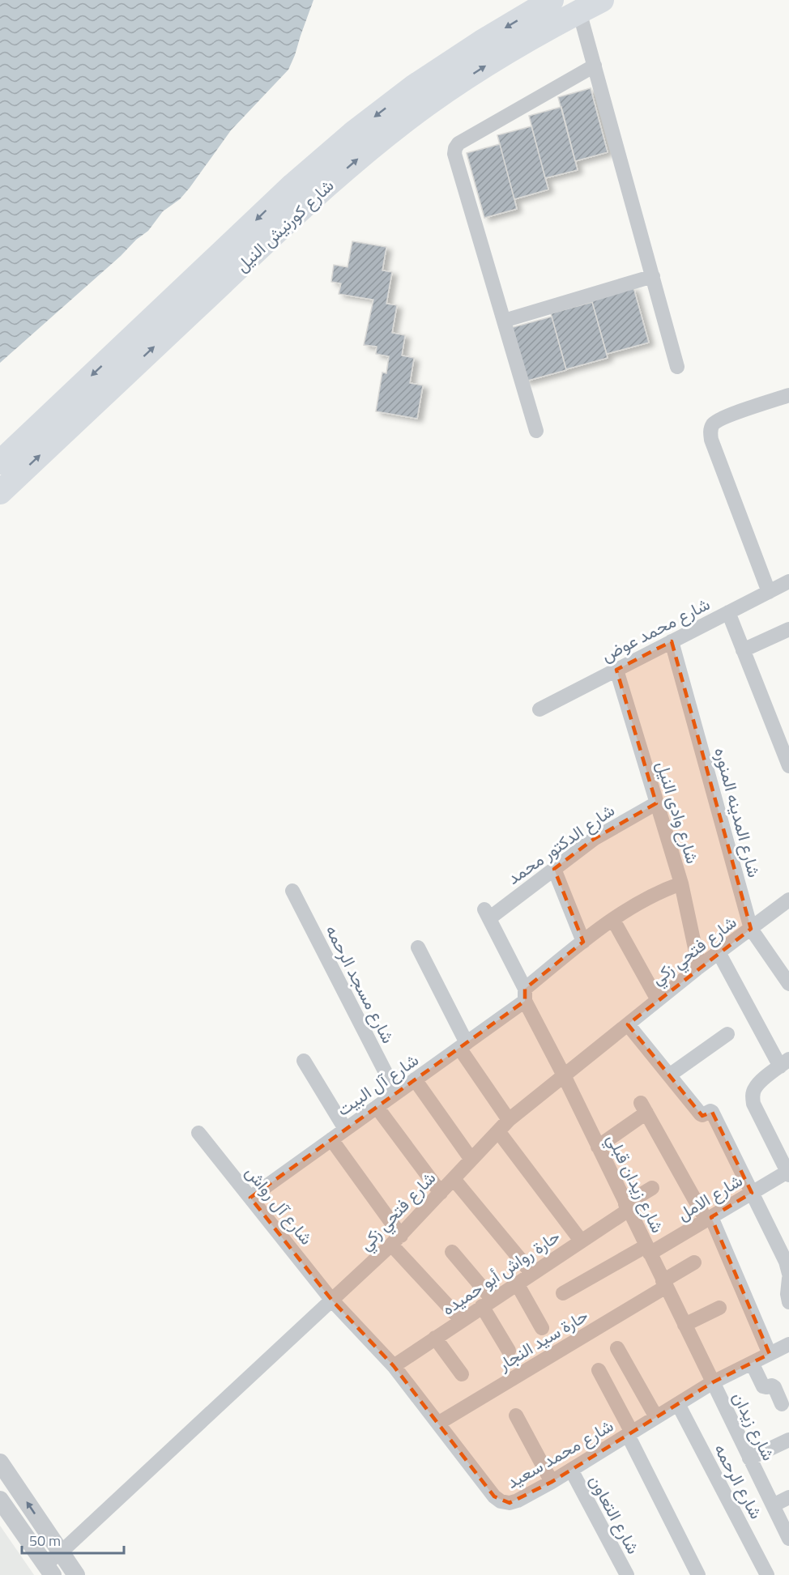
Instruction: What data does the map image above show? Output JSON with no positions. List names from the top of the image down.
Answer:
{
  "streets": {
    "highway": ["شارع كورنيش النيل"],
    "street": [
      "شارع محمد عوض",
      "شارع وادى النيل",
      "شارع المدينه المنوره",
      "شارع الدكتور محمد",
      "شارع فتحي زكي",
      "شارع مسجد الرحمه",
      "شارع آل البيت",
      "شارع زيدان قبلي",
      "شارع الامل",
      "شارع آل رواش",
      "حارة رواش أبو حميده",
      "حارة سيد النجار",
      "شارع زيدان",
      "شارع محمد سعيد",
      "شارع الرحمه",
      "شارع التعاون"
    ]
  },
  "crossings": [
    ["شارع محمد عوض", "شارع وادى النيل"],
    ["شارع محمد عوض", "شارع المدينه المنوره"],
    ["شارع وادى النيل", "شارع الدكتور محمد"],
    ["شارع وادى النيل", "شارع فتحي زكي"],
    ["شارع وادى النيل", "شارع آل البيت"],
    ["شارع المدينه المنوره", "شارع فتحي زكي"],
    ["شارع الدكتور محمد", "شارع زيدان قبلي"],
    ["شارع فتحي زكي", "شارع زيدان قبلي"],
    ["شارع فتحي زكي", "شارع آل رواش"],
    ["شارع فتحي زكي", "شارع محمد سعيد"],
    ["شارع مسجد الرحمه", "شارع آل البيت"],
    ["شارع آل البيت", "شارع زيدان قبلي"],
    ["شارع آل البيت", "شارع آل رواش"],
    ["شارع زيدان قبلي", "شارع الامل"],
    ["شارع زيدان قبلي", "حارة رواش أبو حميده"],
    ["شارع زيدان قبلي", "حارة سيد النجار"],
    ["شارع زيدان قبلي", "شارع زيدان"],
    ["شارع زيدان قبلي", "شارع محمد سعيد"],
    ["شارع آل رواش", "شارع محمد سعيد"],
    ["حارة رواش أبو حميده", "شارع محمد سعيد"],
    ["حارة سيد النجار", "شارع محمد سعيد"],
    ["شارع زيدان", "شارع محمد سعيد"],
    ["شارع محمد سعيد", "شارع الرحمه"],
    ["شارع محمد سعيد", "شارع التعاون"]
  ],
  "scale_bar": "50 m"
}
